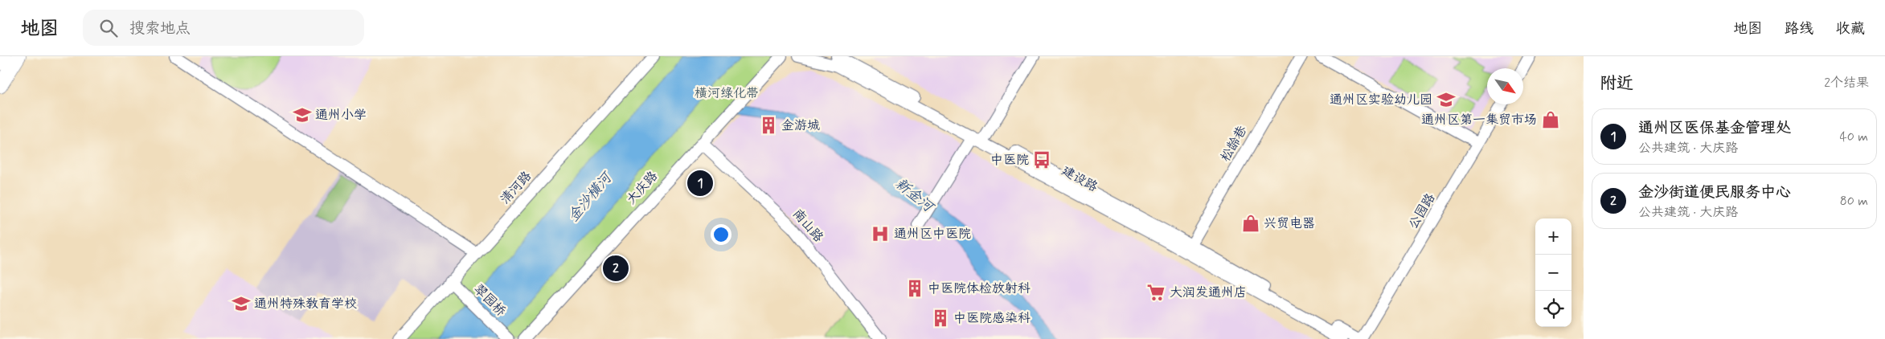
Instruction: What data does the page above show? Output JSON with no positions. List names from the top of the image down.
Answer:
{
  "streets": {
    "street": [
      "松龄巷",
      "建设路",
      "清河路",
      "大庆路",
      "公园路",
      "南山路",
      "翠园桥"
    ]
  },
  "crossings": [
    ["松龄巷", "建设路"],
    ["清河路", "翠园桥"],
    ["大庆路", "南山路"]
  ],
  "water": ["新金河", "金沙横河"],
  "parks": ["横河绿化带"],
  "places": {
    "school or university": ["通州区实验幼儿园", "通州小学", "通州特殊教育学校"],
    "shop": ["通州区第一集贸市场", "兴贸电器"],
    "building": ["金游城", "中医院体检放射科", "中医院感染科"],
    "bus stop": ["中医院"],
    "hospital": ["通州区中医院"],
    "supermarket": ["大润发通州店"]
  },
  "north": "bottom right",
  "page": {
    "header": "地图",
    "search": "搜索地点",
    "nav": ["地图", "路线", "收藏"],
    "heading": ["附近", "2个结果"],
    "list": [
      {
        "mark": "1",
        "name": "通州区医保基金管理处",
        "note": "公共建筑 · 大庆路",
        "value": "40 m"
      },
      {
        "mark": "2",
        "name": "金沙街道便民服务中心",
        "note": "公共建筑 · 大庆路",
        "value": "80 m"
      }
    ],
    "pins": ["1", "2"],
    "map_buttons": ["+", "−"]
  }
}
